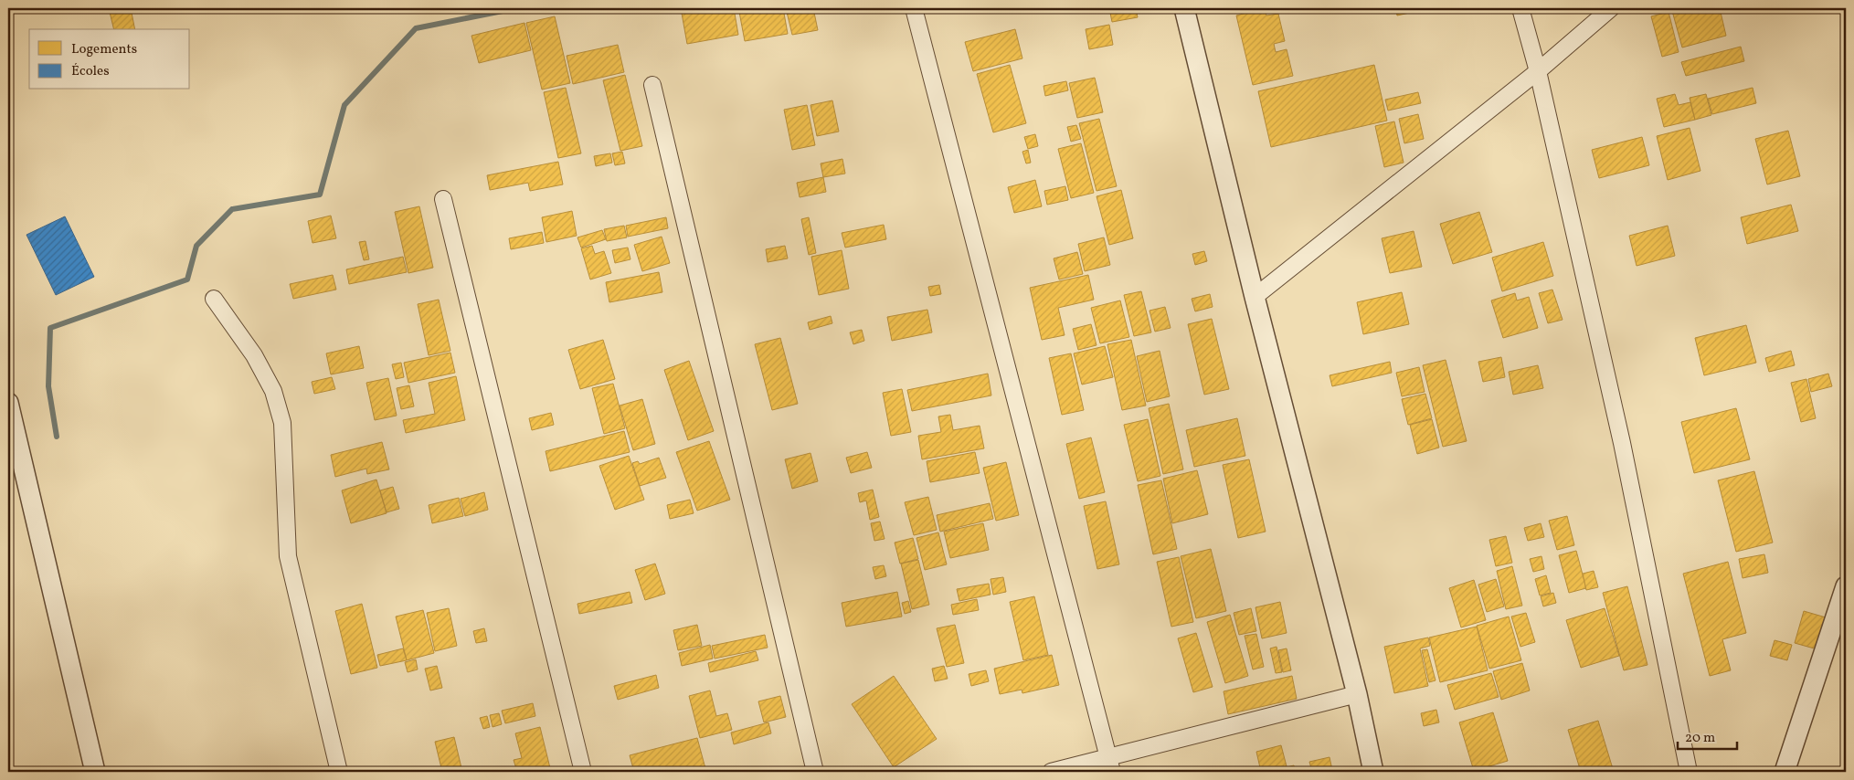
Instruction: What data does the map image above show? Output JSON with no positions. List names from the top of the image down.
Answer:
{
  "legend": ["Logements", "Écoles"],
  "scale_bar": "20 m"
}
